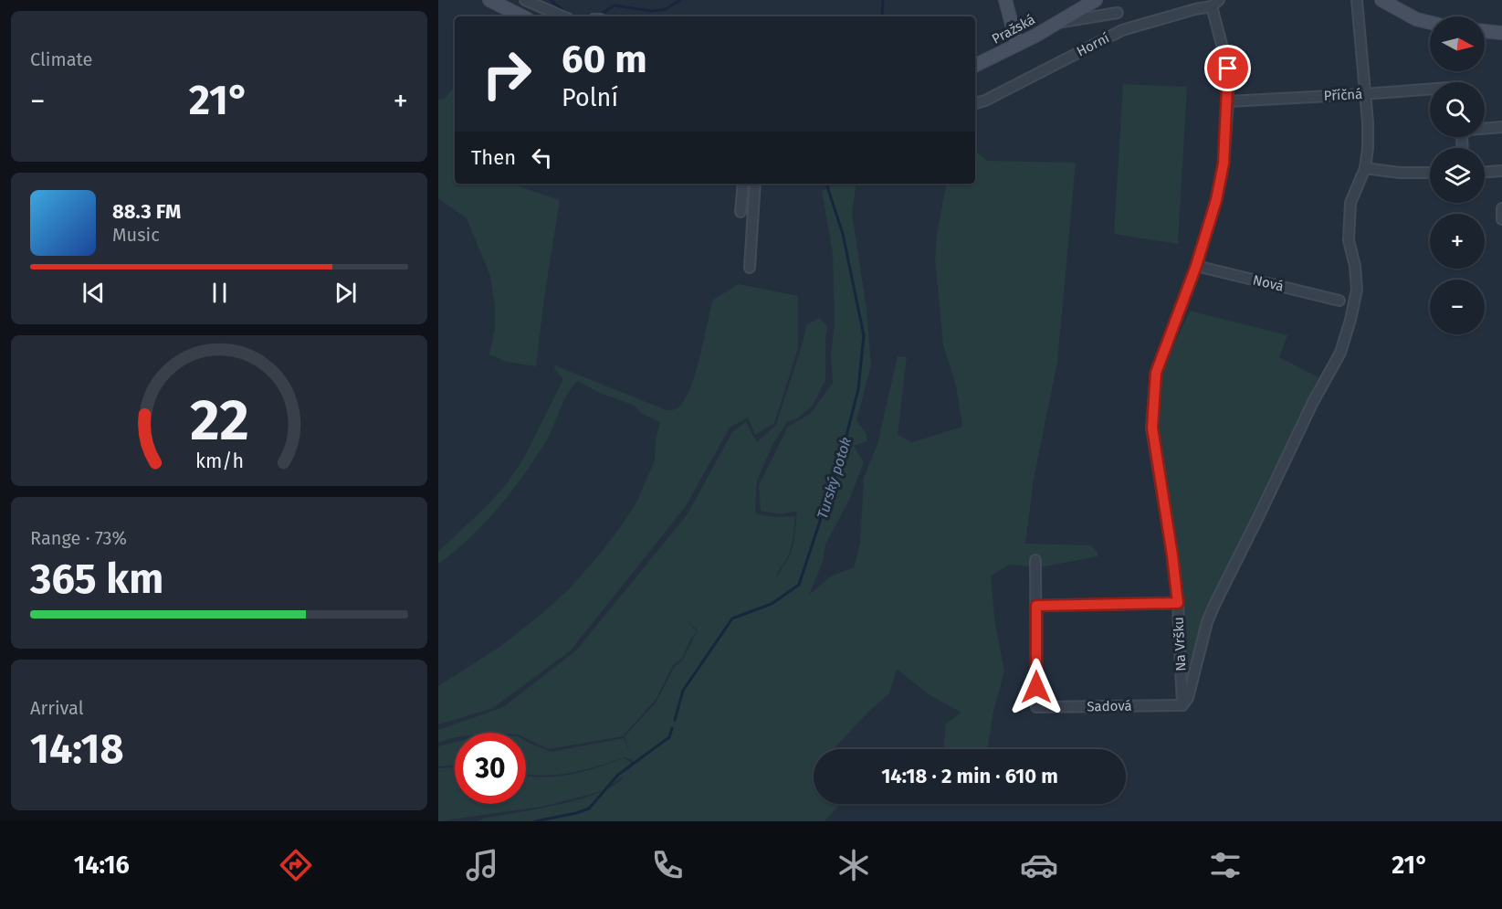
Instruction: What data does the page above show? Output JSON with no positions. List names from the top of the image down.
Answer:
{
  "streets": {
    "main road": ["Pražská"],
    "street": [
      "Horní",
      "Příčná",
      "Nová",
      "Na Vršku",
      "Sadová"
    ]
  },
  "crossings": [
    ["Horní", "Na Vršku"],
    ["Příčná", "Na Vršku"],
    ["Nová", "Na Vršku"],
    ["Na Vršku", "Sadová"]
  ],
  "water": ["Turský potok"],
  "north": "right",
  "page": {
    "tile": [
      "Climate",
      ["Range · 73%", "365 km"],
      ["Arrival", "14:18"]
    ],
    "map_buttons": ["+", "−"],
    "turn": ["60 m", "Polní"],
    "heat": ["−", "21°", "+"],
    "then": "Then",
    "song": ["88.3 FM", "Music"],
    "limit": "30",
    "trip": "14:18 · 2 min · 610 m",
    "tabs": ["14:16", "21°"],
    "gauge": ["22", "km/h"]
  }
}
